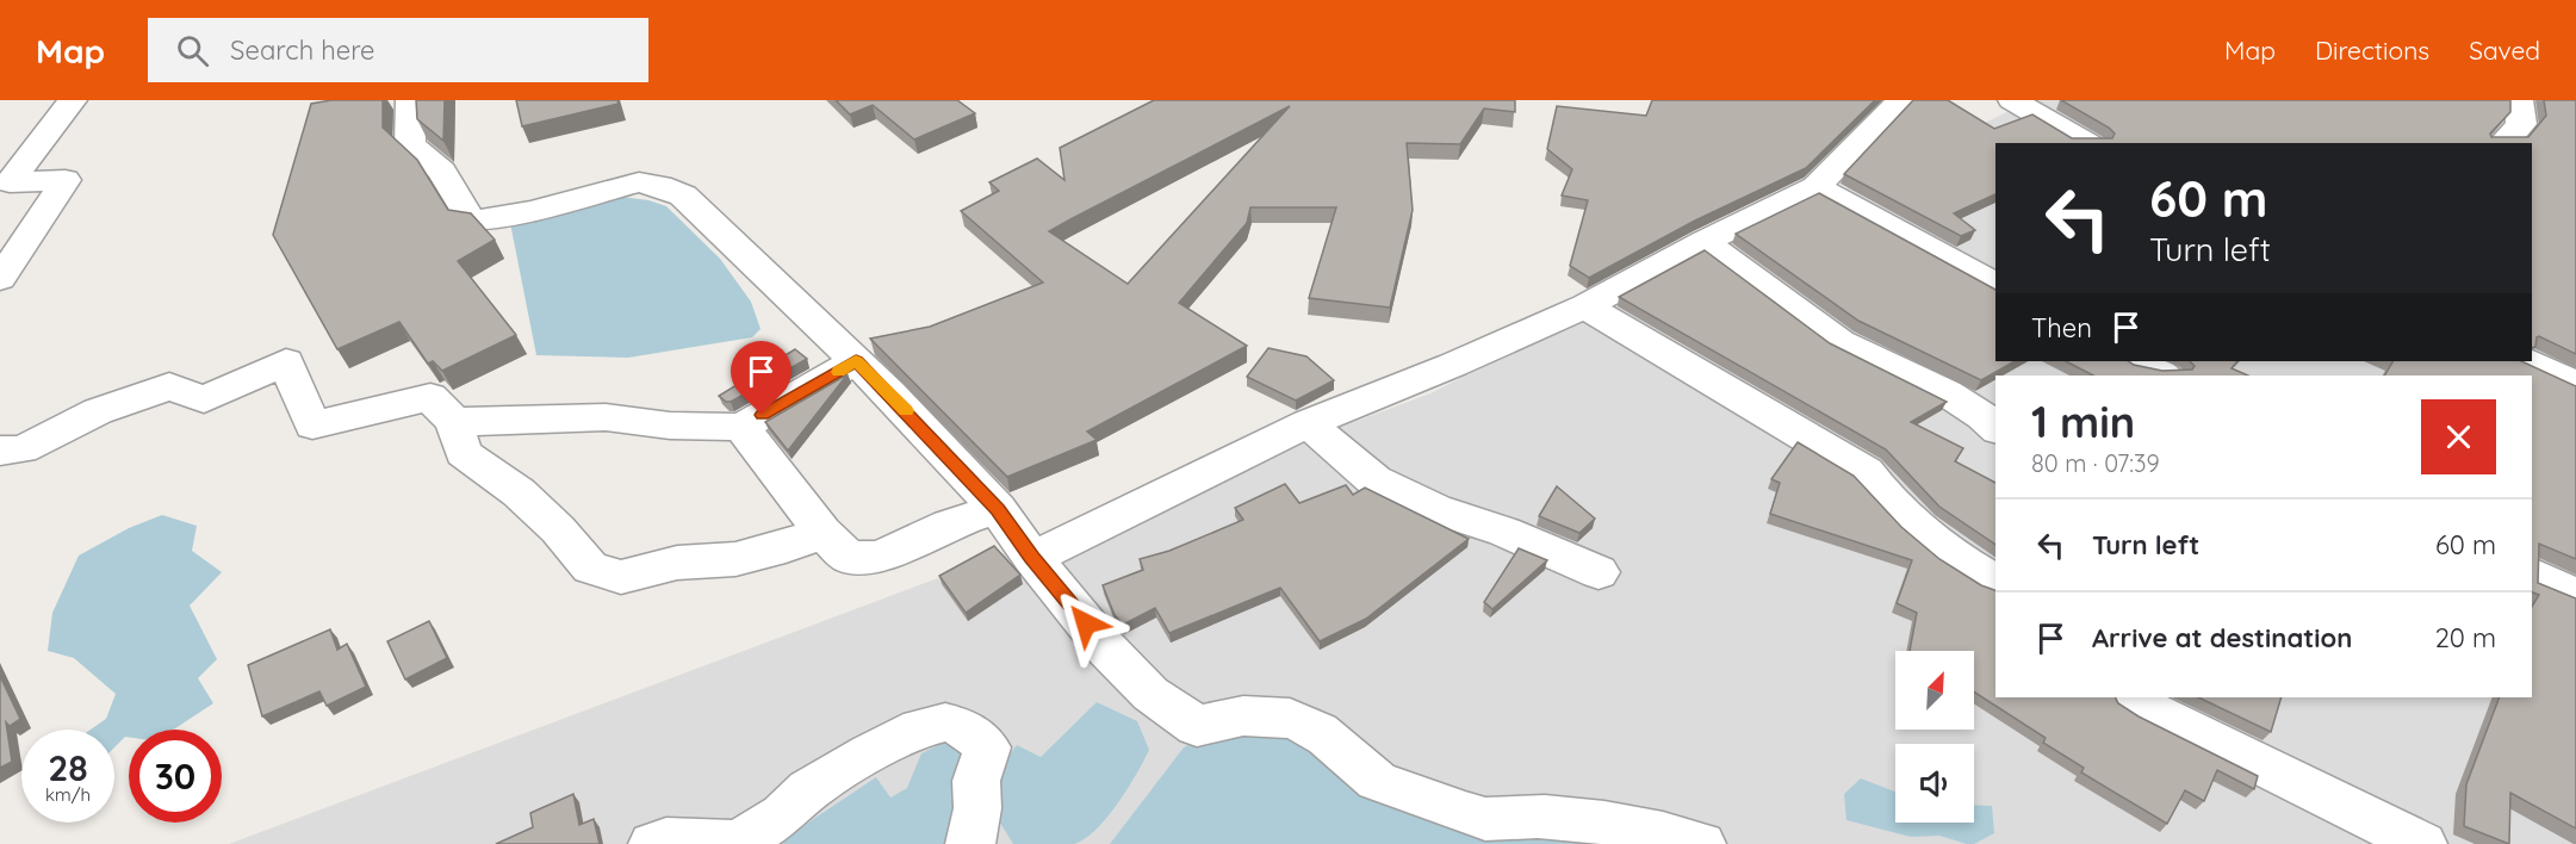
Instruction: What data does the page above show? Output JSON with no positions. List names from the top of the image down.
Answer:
{
  "north": "top right",
  "page": {
    "header": "Map",
    "search": "Search here",
    "nav": ["Map", "Directions", "Saved"],
    "turn": ["60 m", "Turn left"],
    "then": "Then",
    "heading": ["1 min", "80 m · 07:39"],
    "list": [
      {
        "name": "Turn left",
        "value": "60 m"
      },
      {
        "name": "Arrive at destination",
        "value": "20 m"
      }
    ],
    "speed": "28 km/h",
    "limit": "30"
  }
}
